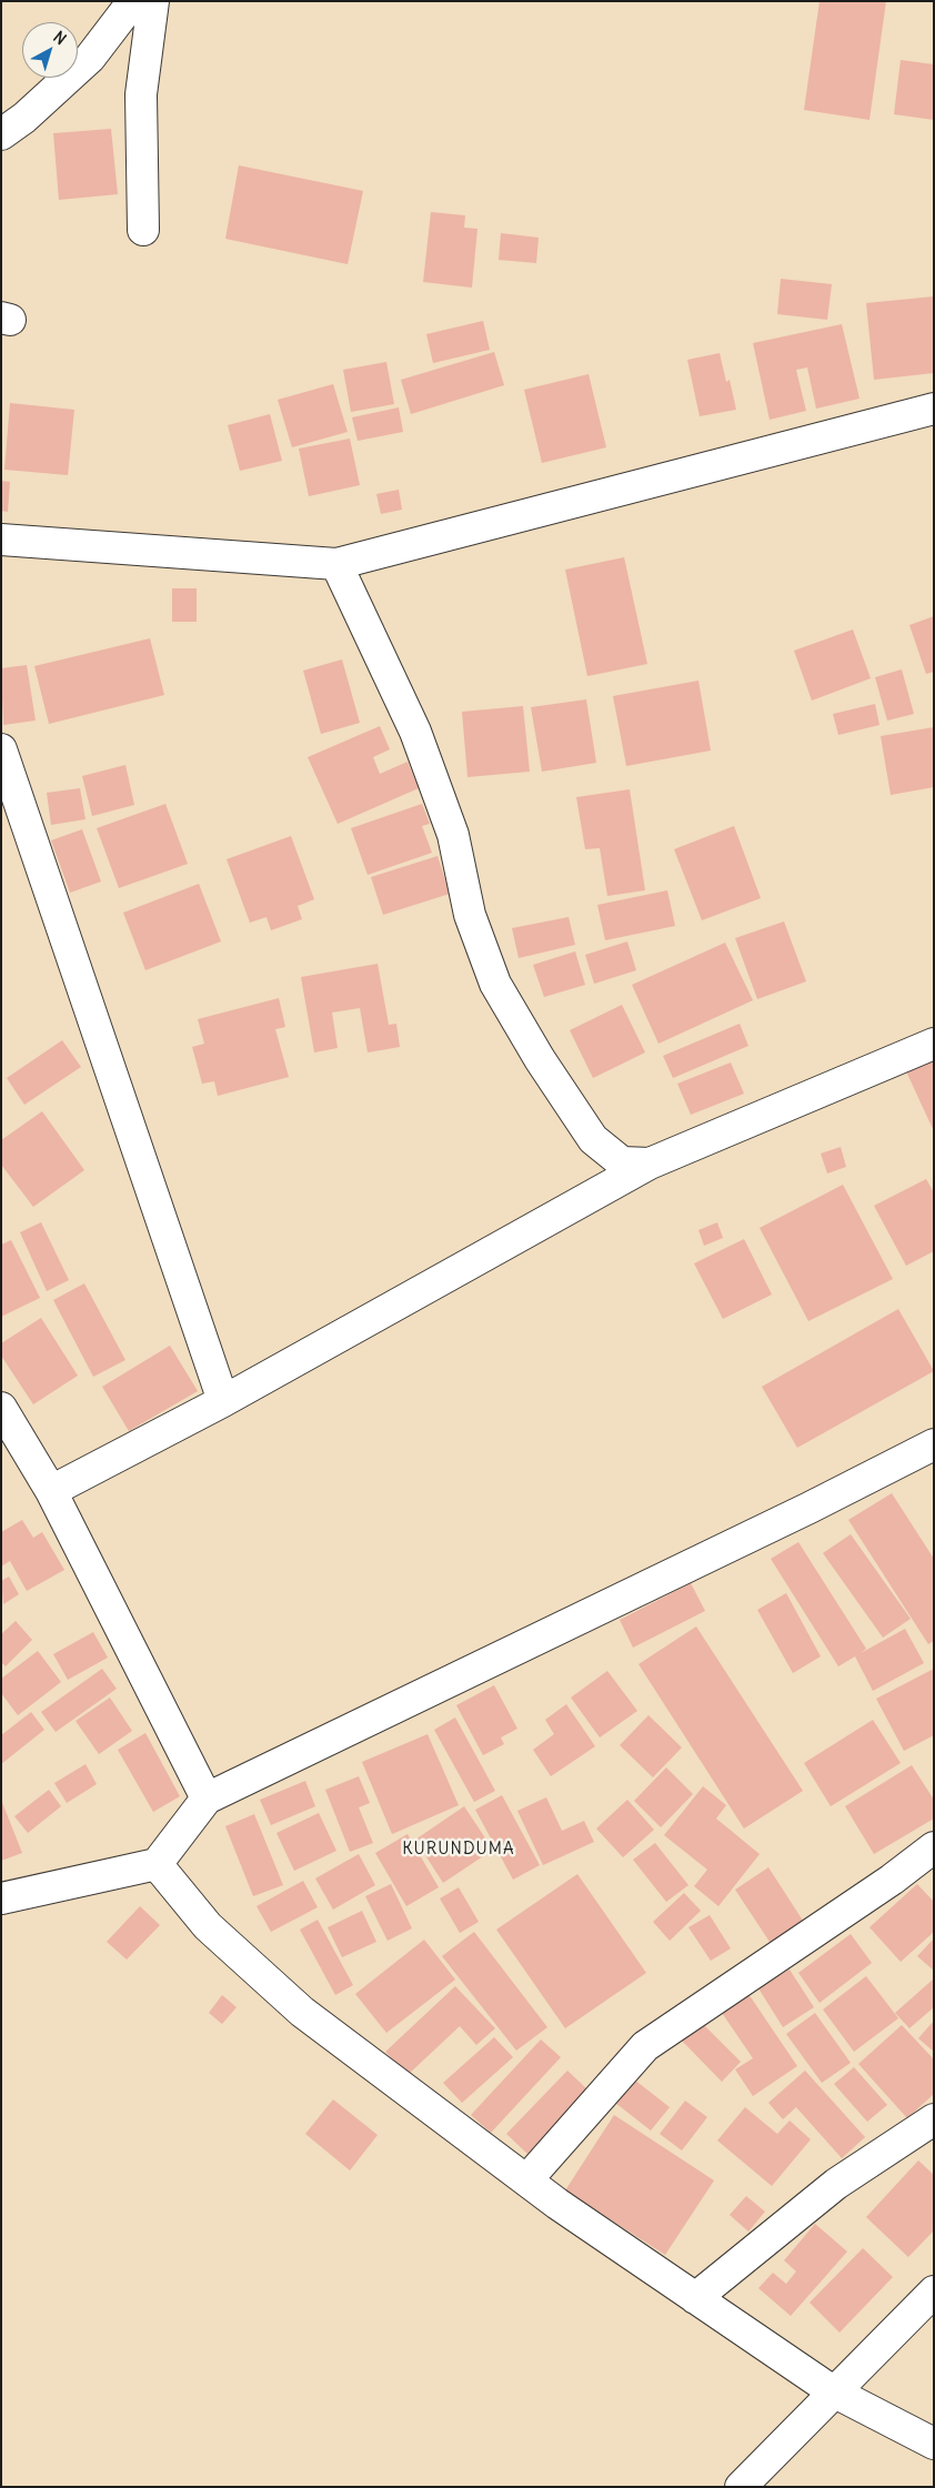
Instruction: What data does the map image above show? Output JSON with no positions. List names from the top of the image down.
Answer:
{
  "districts": ["KURUNDUMA"],
  "north": "top right"
}
